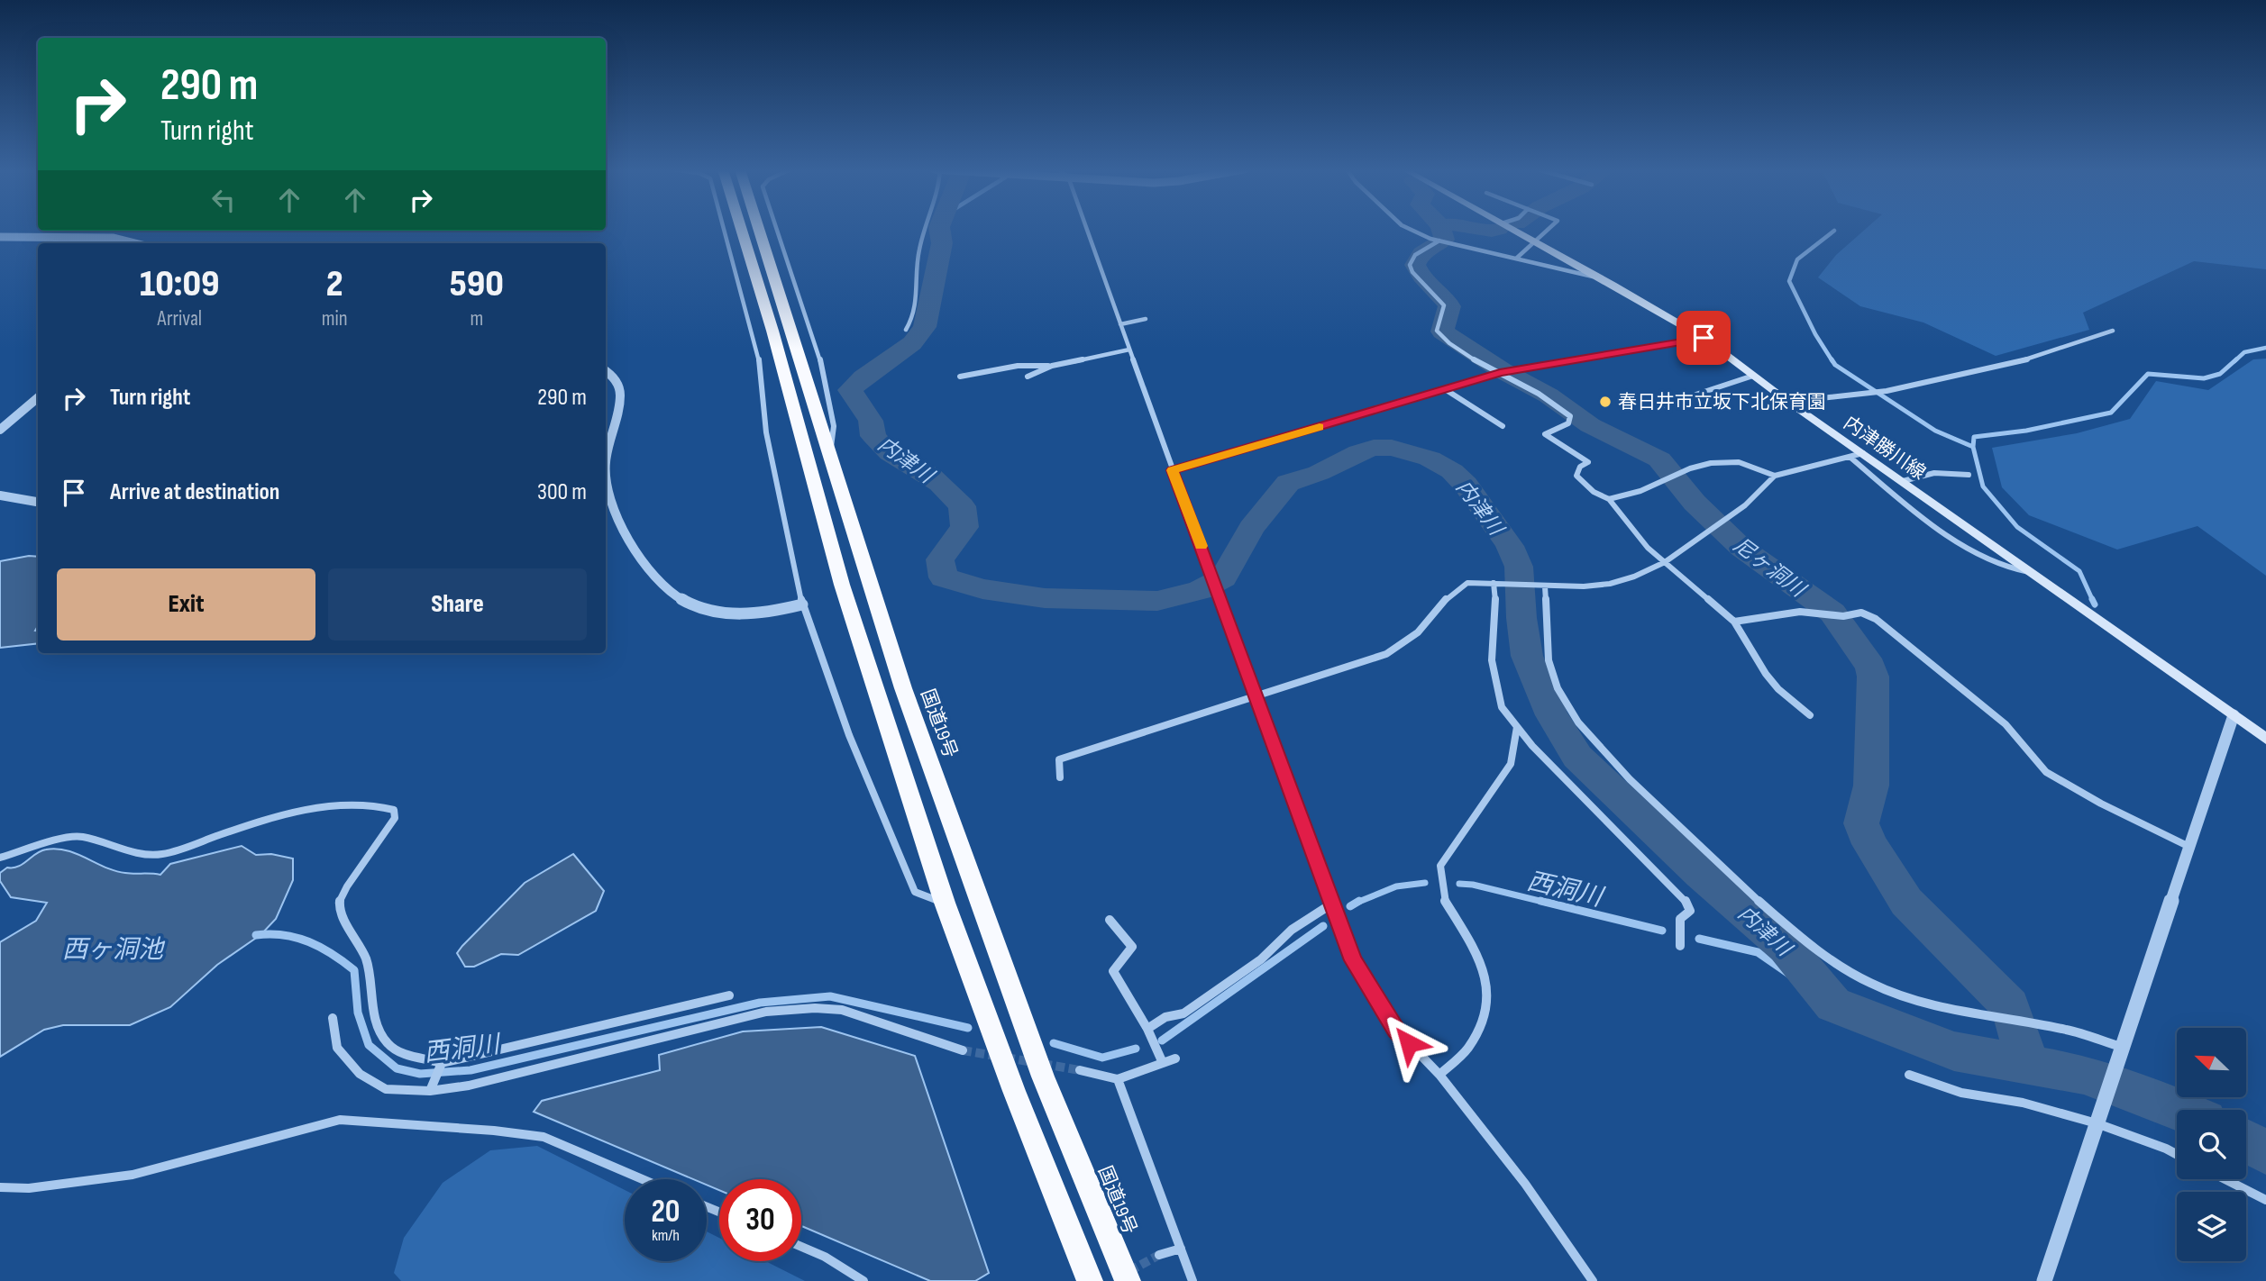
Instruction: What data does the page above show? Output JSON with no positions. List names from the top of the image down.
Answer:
{
  "streets": {
    "highway": ["国道19号"],
    "main road": ["内津勝川線"]
  },
  "water": [
    "内津川",
    "尼ヶ洞川",
    "西洞川",
    "西ヶ洞池"
  ],
  "places": ["春日井市立坂下北保育園"],
  "north": "top left",
  "page": {
    "turn": ["290 m", "Turn right"],
    "eta": [
      "10:09",
      "Arrival",
      "2",
      "min",
      "590",
      "m"
    ],
    "list": [
      {
        "name": "Turn right",
        "value": "290 m"
      },
      {
        "name": "Arrive at destination",
        "value": "300 m"
      }
    ],
    "buttons": ["Exit", "Share"],
    "speed": "20 km/h",
    "limit": "30"
  }
}
